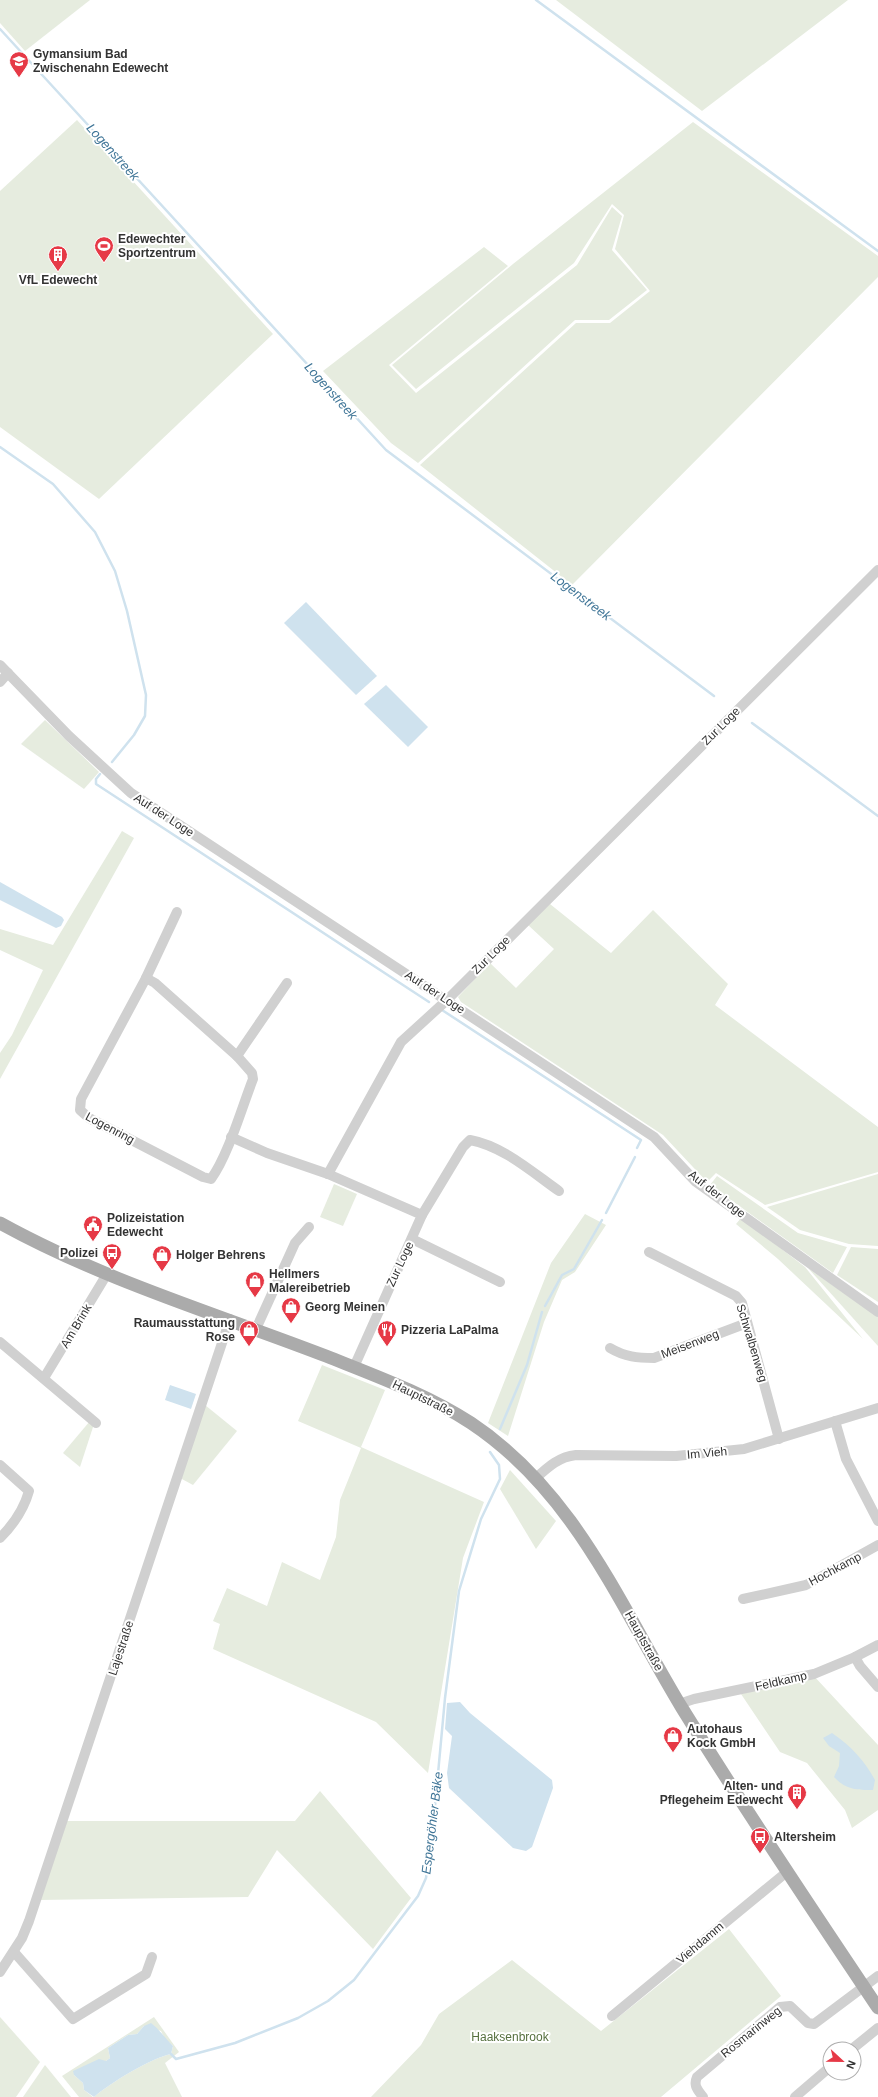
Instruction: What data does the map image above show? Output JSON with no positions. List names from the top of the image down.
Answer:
{
  "streets": {
    "main road": ["Hauptstraße"],
    "street": [
      "Zur Loge",
      "Auf der Loge",
      "Logenring",
      "Am Brink",
      "Schwalbenweg",
      "Meisenweg",
      "Im Vieh",
      "Hochkamp",
      "Lajestraße",
      "Feldkamp",
      "Viehdamm",
      "Rosmarinweg"
    ]
  },
  "crossings": [
    ["Zur Loge", "Auf der Loge"],
    ["Zur Loge", "Hauptstraße"],
    ["Am Brink", "Hauptstraße"],
    ["Schwalbenweg", "Meisenweg"],
    ["Schwalbenweg", "Im Vieh"],
    ["Hauptstraße", "Im Vieh"],
    ["Hauptstraße", "Lajestraße"],
    ["Hauptstraße", "Feldkamp"],
    ["Hauptstraße", "Viehdamm"]
  ],
  "water": ["Logenstreek", "Espergöhler Bäke"],
  "parks": ["Haaksenbrook"],
  "places": {
    "school or university": ["Gymansium Bad Zwischenahn Edewecht"],
    "sports": ["Edewechter Sportzentrum"],
    "building": ["VfL Edewecht", "Alten- und Pflegeheim Edewecht"],
    "public building": ["Polizeistation Edewecht"],
    "bus stop": ["Polizei", "Altersheim"],
    "shop": [
      "Holger Behrens",
      "Hellmers Malereibetrieb",
      "Georg Meinen",
      "Raumausstattung Rose",
      "Autohaus Kock GmbH"
    ],
    "restaurant": ["Pizzeria LaPalma"]
  },
  "north": "right"
}
